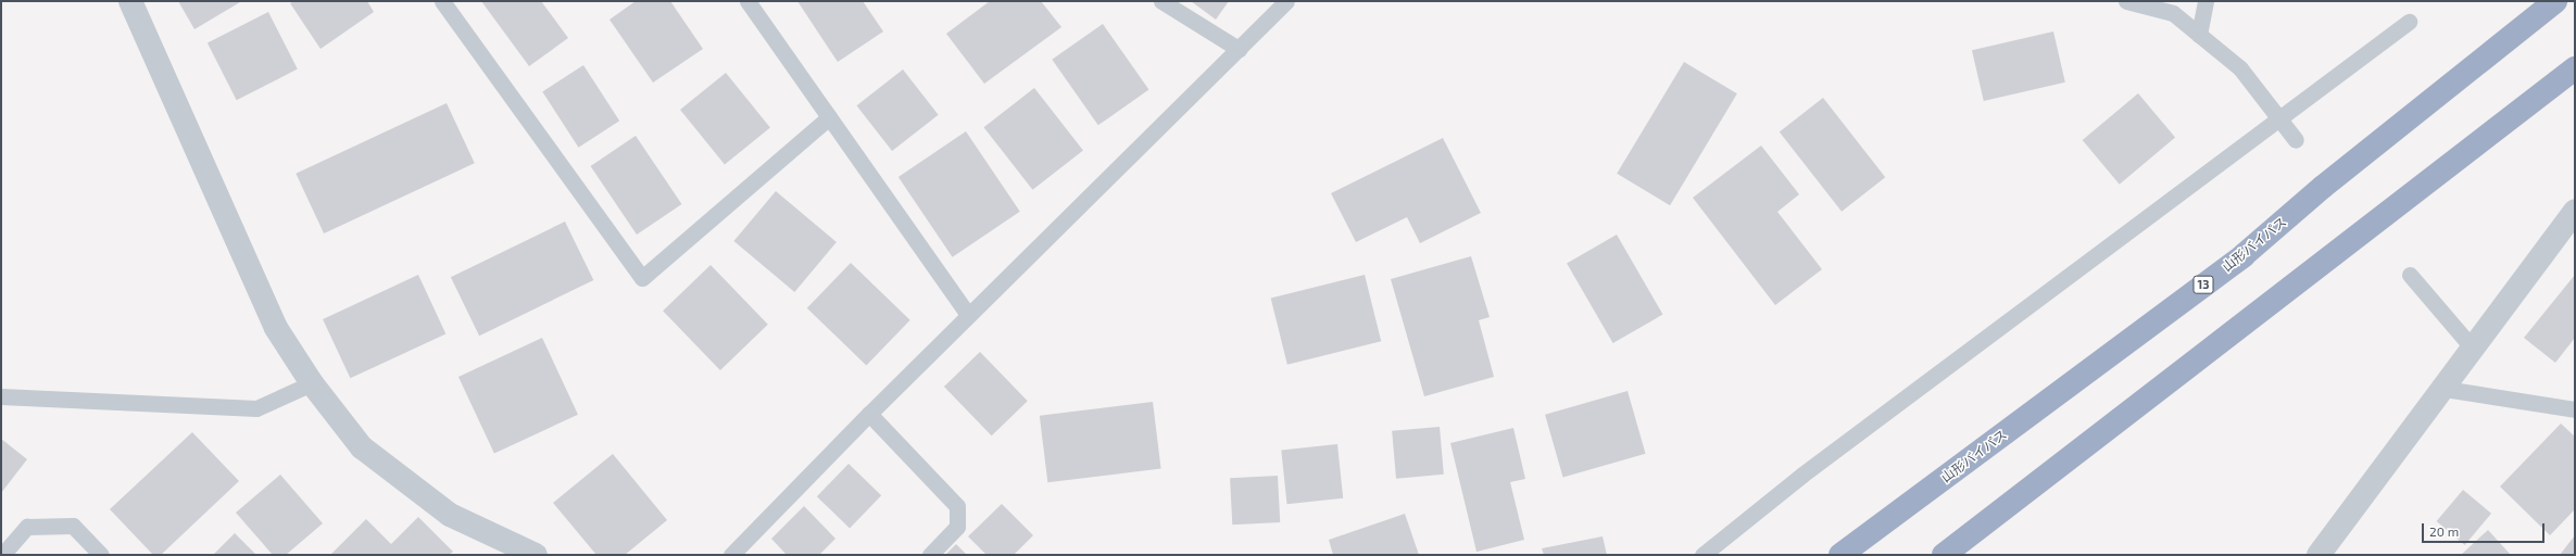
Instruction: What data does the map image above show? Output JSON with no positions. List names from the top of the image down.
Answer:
{
  "streets": {
    "highway": ["山形バイパス", "13"]
  },
  "scale_bar": "20 m"
}
